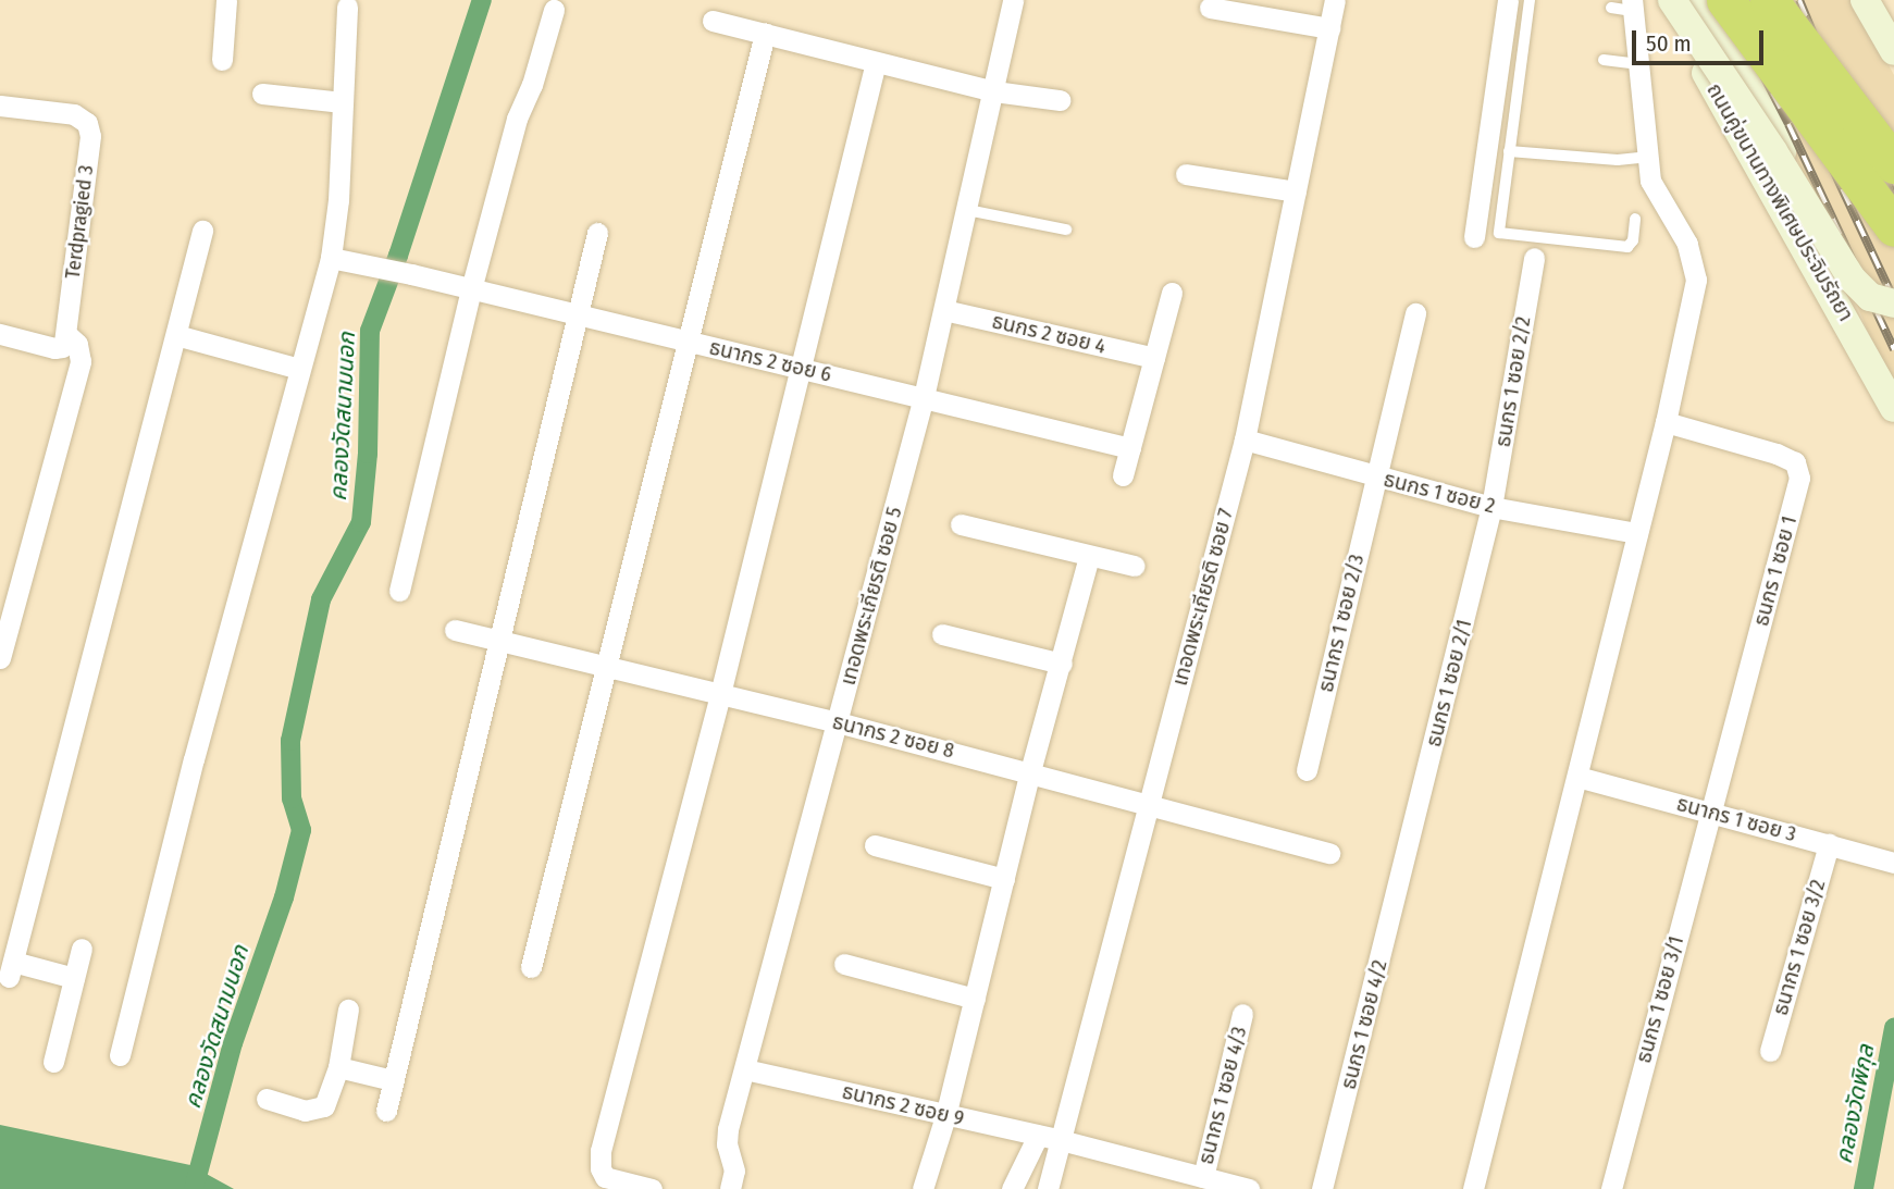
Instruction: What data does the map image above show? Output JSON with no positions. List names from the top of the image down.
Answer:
{
  "streets": {
    "main road": ["ถนนคู่ขนานทางพิเศษประจิมรัถยา"],
    "street": [
      "Terdpragied 3",
      "ธนกร 2 ซอย 4",
      "ธนากร 2 ซอย 6",
      "ธนกร 1 ซอย 2/2",
      "ธนกร 1 ซอย 2",
      "ธนกร 1 ซอย 1",
      "เทอดพระเกียรติ ซอย 5",
      "เทอดพระเกียรติ ซอย 7",
      "ธนากร 1 ซอย 2/3",
      "ธนกร 1 ซอย 2/1",
      "ธนากร 2 ซอย 8",
      "ธนากร 1 ซอย 3",
      "ธนากร 1 ซอย 3/2",
      "ธนกร 1 ซอย 3/1",
      "ธนกร 1 ซอย 4/2",
      "ธนากร 1 ซอย 4/3",
      "ธนากร 2 ซอย 9"
    ]
  },
  "crossings": [
    ["ธนกร 2 ซอย 4", "เทอดพระเกียรติ ซอย 5"],
    ["ธนากร 2 ซอย 6", "เทอดพระเกียรติ ซอย 5"],
    ["ธนกร 1 ซอย 2/2", "ธนกร 1 ซอย 2"],
    ["ธนกร 1 ซอย 2/2", "ธนกร 1 ซอย 2/1"],
    ["ธนกร 1 ซอย 2", "เทอดพระเกียรติ ซอย 7"],
    ["ธนกร 1 ซอย 2", "ธนากร 1 ซอย 2/3"],
    ["ธนกร 1 ซอย 2", "ธนกร 1 ซอย 2/1"],
    ["ธนกร 1 ซอย 1", "ธนากร 1 ซอย 3"],
    ["ธนกร 1 ซอย 1", "ธนกร 1 ซอย 3/1"],
    ["เทอดพระเกียรติ ซอย 5", "ธนากร 2 ซอย 8"],
    ["เทอดพระเกียรติ ซอย 5", "ธนากร 2 ซอย 9"],
    ["เทอดพระเกียรติ ซอย 7", "ธนากร 2 ซอย 8"],
    ["เทอดพระเกียรติ ซอย 7", "ธนากร 2 ซอย 9"],
    ["ธนกร 1 ซอย 2/1", "ธนกร 1 ซอย 4/2"],
    ["ธนากร 1 ซอย 3", "ธนากร 1 ซอย 3/2"],
    ["ธนากร 1 ซอย 3", "ธนกร 1 ซอย 3/1"],
    ["ธนากร 1 ซอย 4/3", "ธนากร 2 ซอย 9"]
  ],
  "water": ["คลองวัดสนามนอก", "คลองวัดพิกุล"],
  "scale_bar": "50 m"
}
